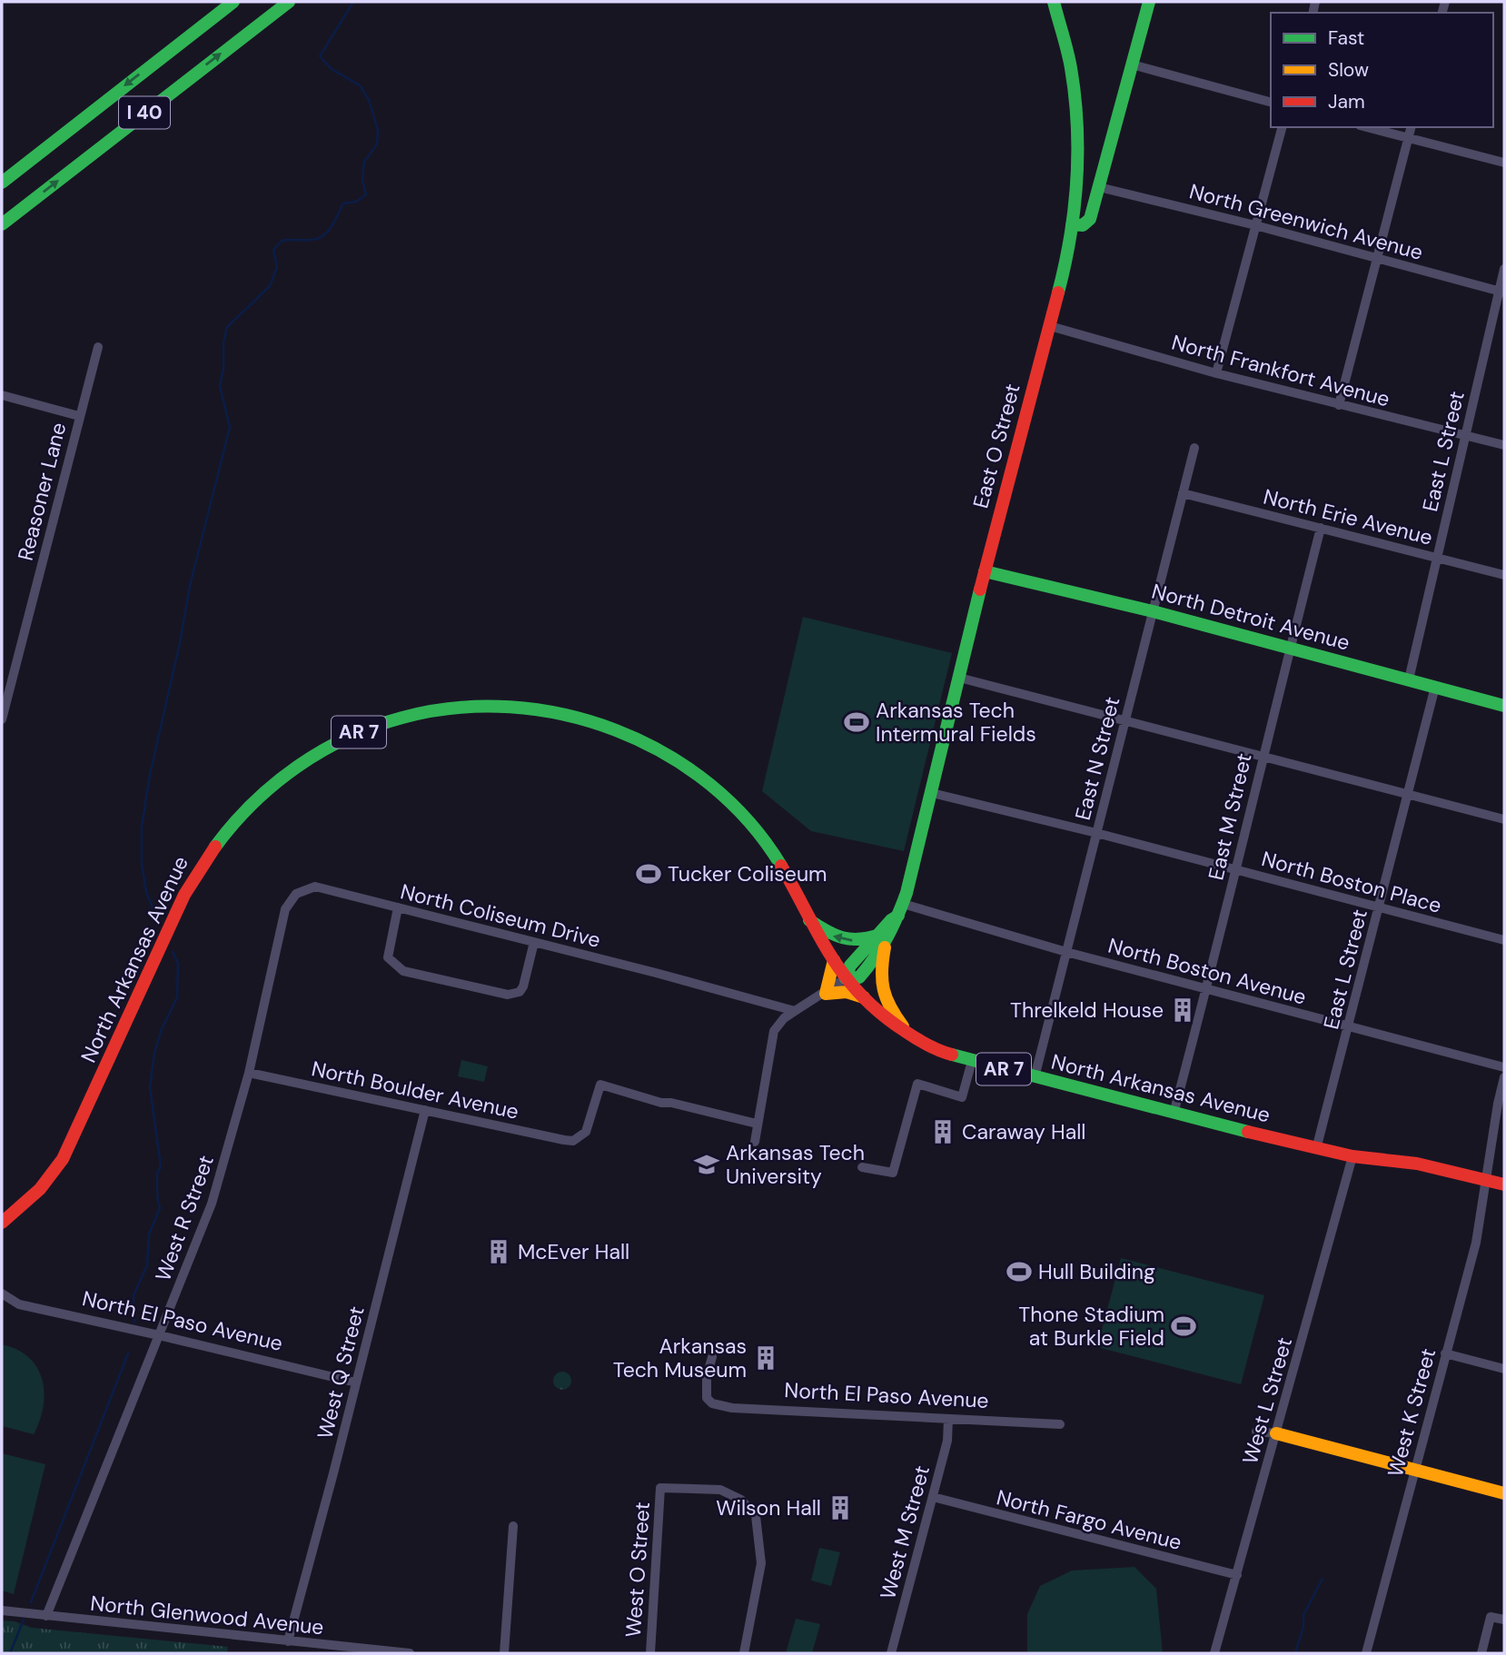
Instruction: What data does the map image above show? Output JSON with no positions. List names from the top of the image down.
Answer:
{
  "streets": {
    "main road": [
      "I 40",
      "East O Street",
      "North Detroit Avenue",
      "AR 7",
      "North Arkansas Avenue"
    ],
    "street": [
      "North Greenwich Avenue",
      "North Frankfort Avenue",
      "East L Street",
      "Reasoner Lane",
      "North Erie Avenue",
      "East N Street",
      "East M Street",
      "North Boston Place",
      "North Coliseum Drive",
      "North Boston Avenue",
      "North Boulder Avenue",
      "West R Street",
      "North El Paso Avenue",
      "West Q Street",
      "West L Street",
      "West K Street",
      "North Fargo Avenue",
      "West M Street",
      "West O Street",
      "North Glenwood Avenue"
    ]
  },
  "crossings": [
    ["North Greenwich Avenue", "East L Street"],
    ["North Frankfort Avenue", "East O Street"],
    ["North Frankfort Avenue", "East L Street"],
    ["East O Street", "North Detroit Avenue"],
    ["East O Street", "North Boston Place"],
    ["East O Street", "North Arkansas Avenue"],
    ["East O Street", "North Boston Avenue"],
    ["East L Street", "North Erie Avenue"],
    ["East L Street", "North Detroit Avenue"],
    ["East L Street", "North Boston Place"],
    ["East L Street", "North Arkansas Avenue"],
    ["East L Street", "North Boston Avenue"],
    ["North Erie Avenue", "East N Street"],
    ["North Erie Avenue", "East M Street"],
    ["North Detroit Avenue", "East N Street"],
    ["North Detroit Avenue", "East M Street"],
    ["East N Street", "North Boston Place"],
    ["East N Street", "North Arkansas Avenue"],
    ["East N Street", "North Boston Avenue"],
    ["East M Street", "North Boston Place"],
    ["East M Street", "North Arkansas Avenue"],
    ["East M Street", "North Boston Avenue"],
    ["North Coliseum Drive", "West R Street"],
    ["North Arkansas Avenue", "West L Street"],
    ["North Arkansas Avenue", "West K Street"],
    ["North Boulder Avenue", "West R Street"],
    ["North Boulder Avenue", "West Q Street"],
    ["West R Street", "North El Paso Avenue"],
    ["West R Street", "North Glenwood Avenue"],
    ["North El Paso Avenue", "West Q Street"],
    ["North El Paso Avenue", "West M Street"],
    ["West Q Street", "North Glenwood Avenue"],
    ["West L Street", "North Fargo Avenue"],
    ["North Fargo Avenue", "West M Street"]
  ],
  "places": {
    "sports": [
      "Arkansas Tech Intermural Fields",
      "Tucker Coliseum",
      "Hull Building",
      "Thone Stadium at Burkle Field"
    ],
    "building": [
      "Threlkeld House",
      "Caraway Hall",
      "McEver Hall",
      "Arkansas Tech Museum",
      "Wilson Hall"
    ],
    "school or university": ["Arkansas Tech University"]
  },
  "legend": ["Fast", "Slow", "Jam"]
}
